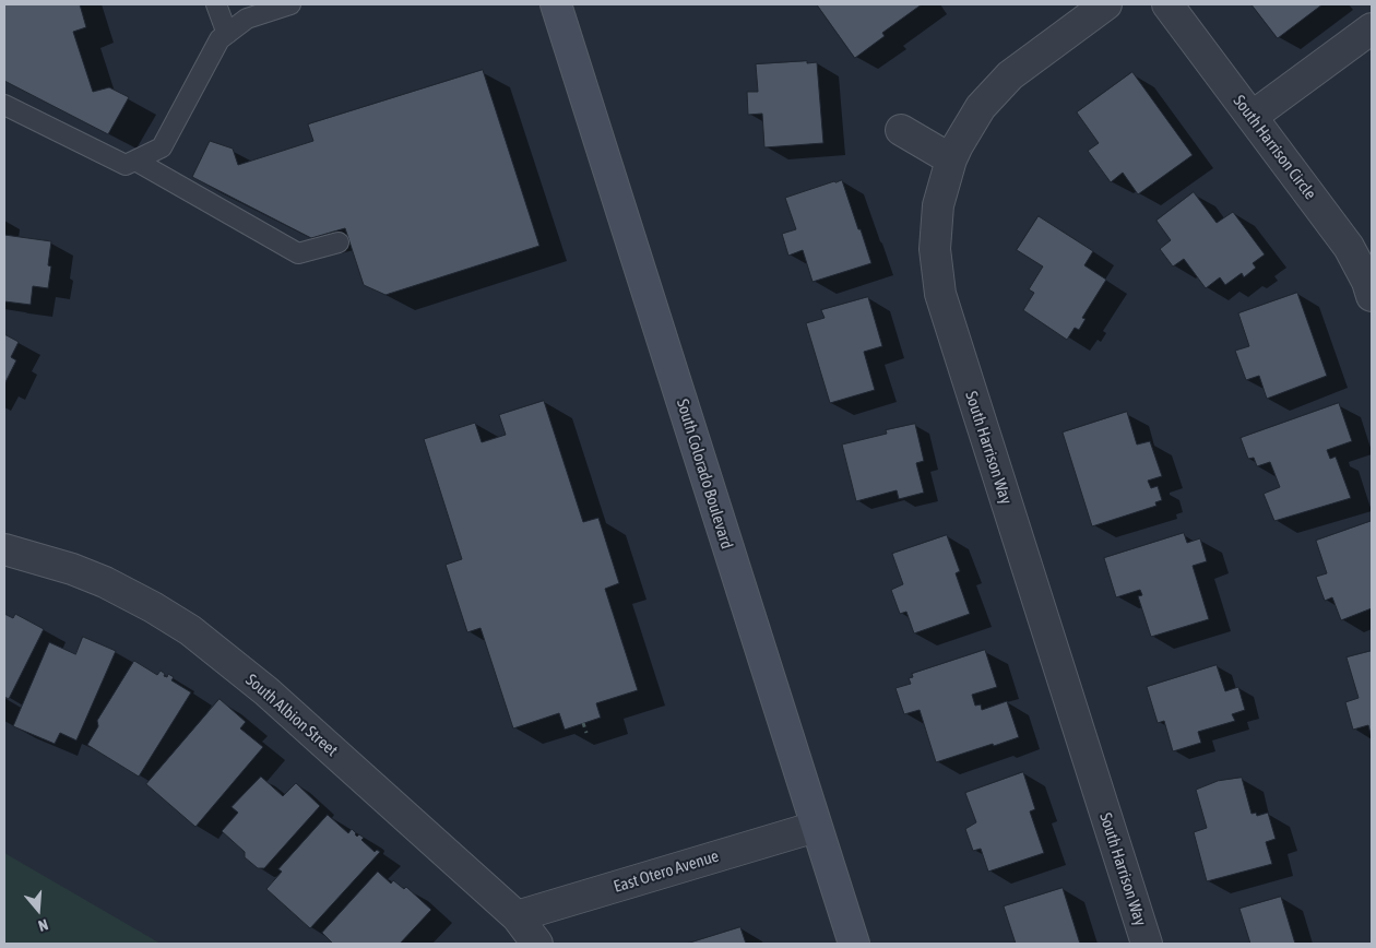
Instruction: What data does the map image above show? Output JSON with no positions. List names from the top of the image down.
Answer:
{
  "streets": {
    "main road": ["South Colorado Boulevard"],
    "street": [
      "South Harrison Circle",
      "South Harrison Way",
      "South Albion Street",
      "East Otero Avenue"
    ]
  },
  "crossings": [
    ["South Colorado Boulevard", "East Otero Avenue"],
    ["South Albion Street", "East Otero Avenue"]
  ],
  "north": "bottom"
}
